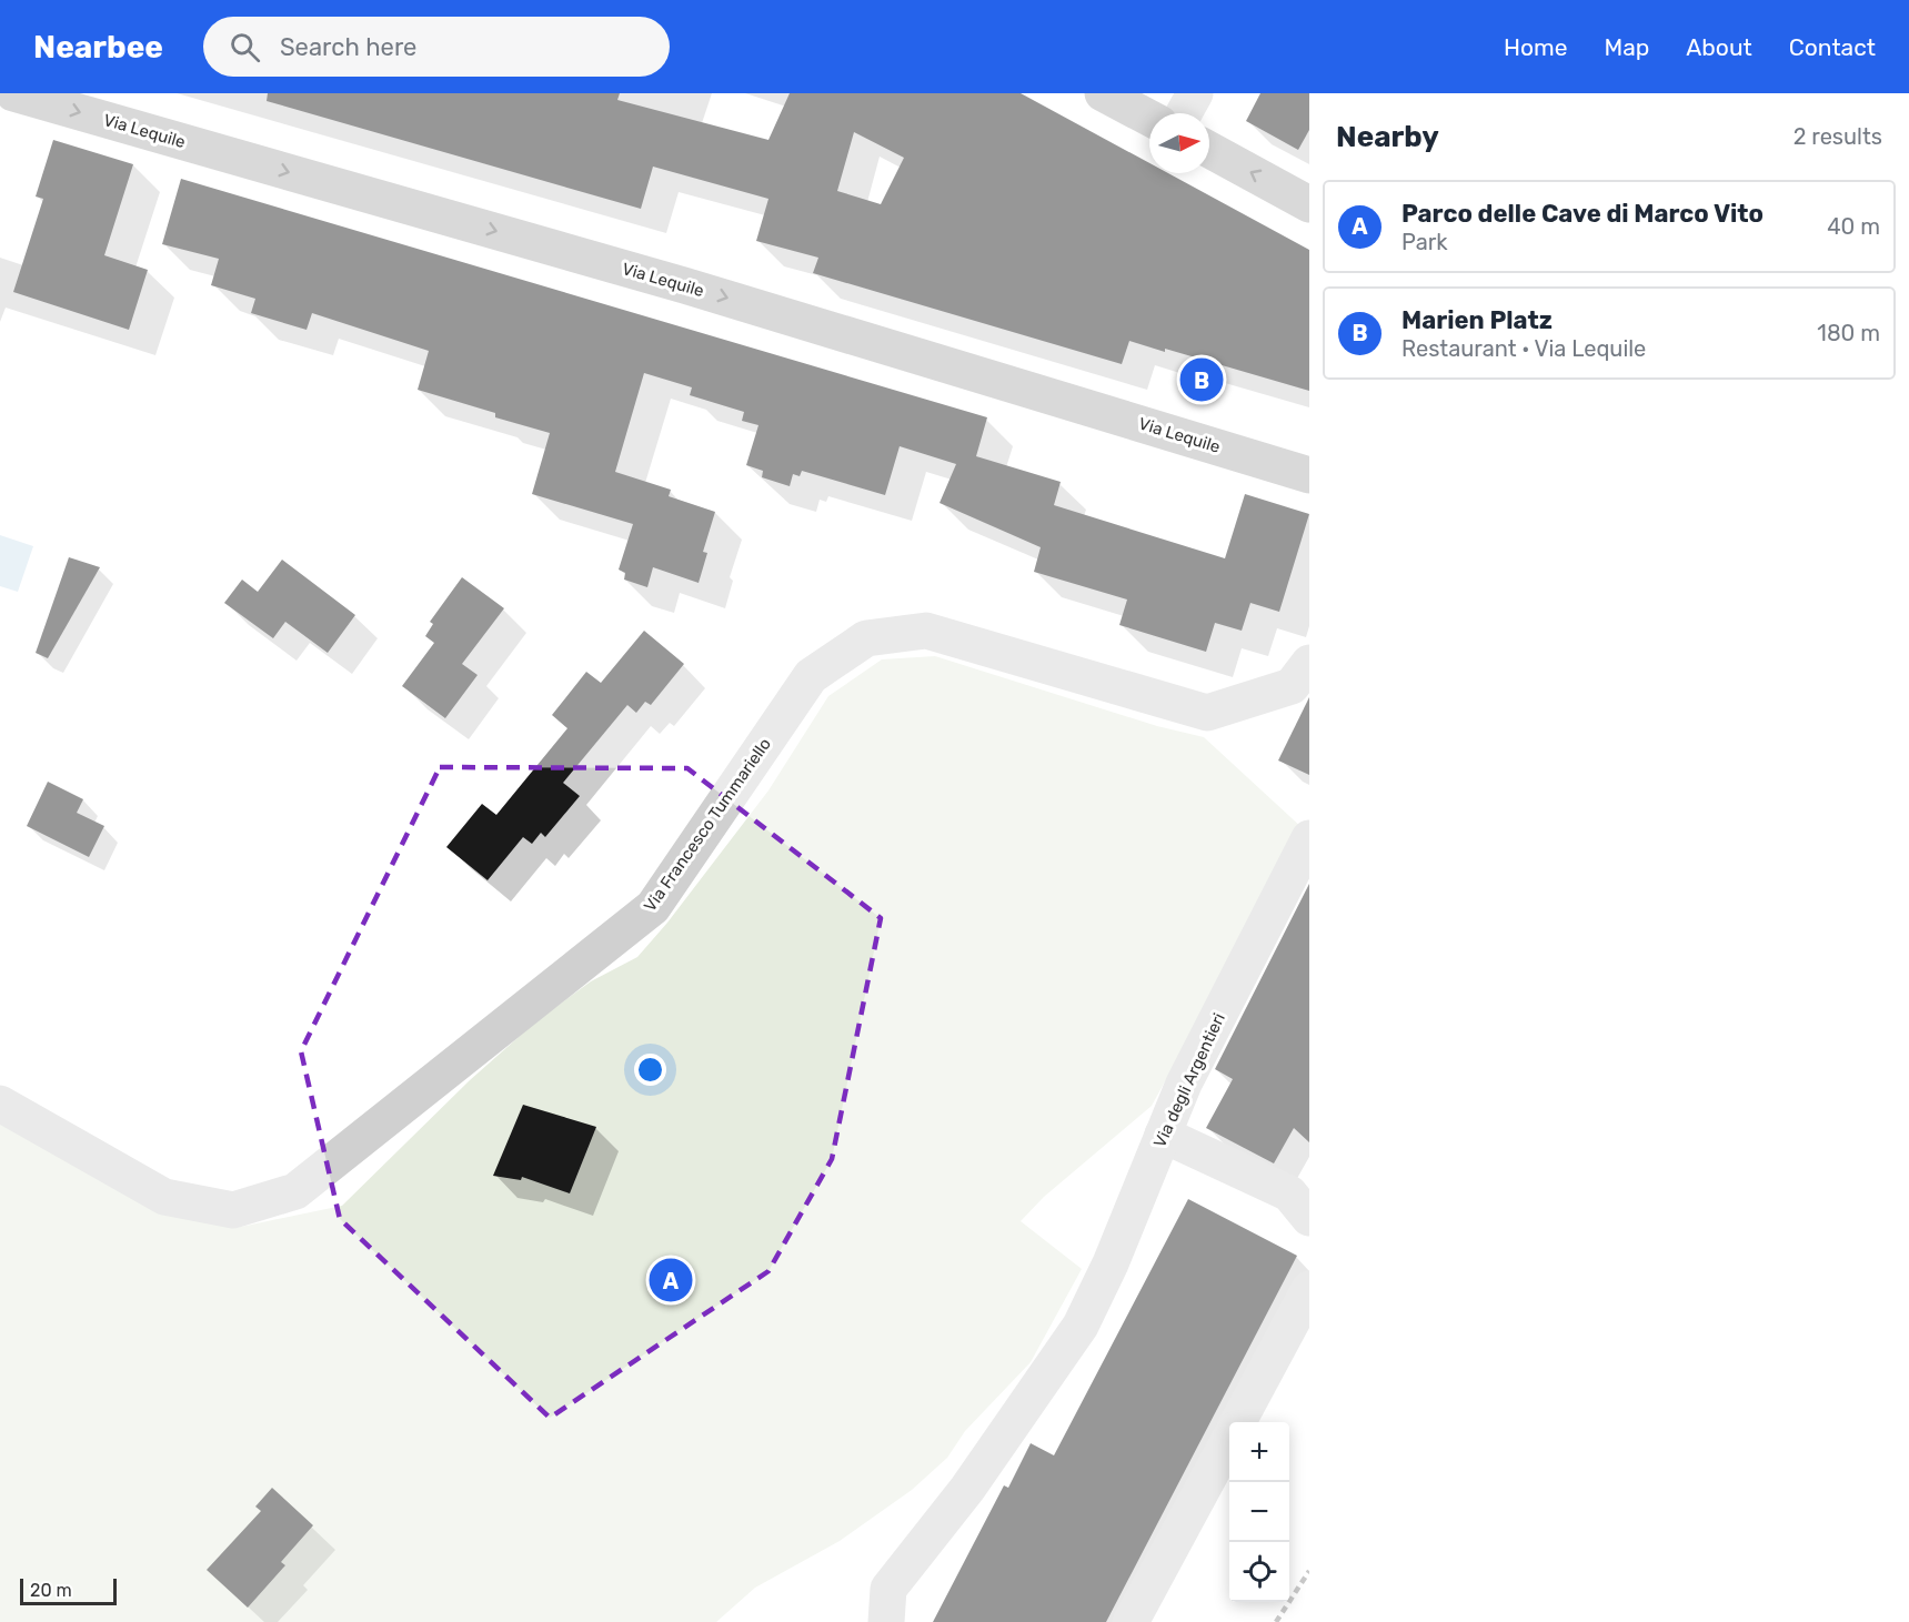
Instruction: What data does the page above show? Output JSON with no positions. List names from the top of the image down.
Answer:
{
  "streets": {
    "main road": ["Via Lequile"],
    "street": ["Via Francesco Tummariello", "Via degli Argentieri"]
  },
  "one_way": ["Via Lequile"],
  "scale_bar": "20 m",
  "north": "right",
  "page": {
    "header": "Nearbee",
    "search": "Search here",
    "nav": [
      "Home",
      "Map",
      "About",
      "Contact"
    ],
    "heading": ["Nearby", "2 results"],
    "list": [
      {
        "mark": "A",
        "name": "Parco delle Cave di Marco Vito",
        "note": "Park",
        "value": "40 m"
      },
      {
        "mark": "B",
        "name": "Marien Platz",
        "note": "Restaurant · Via Lequile",
        "value": "180 m"
      }
    ],
    "pins": ["B", "A"],
    "map_buttons": ["+", "−"],
    "scale": "20 m"
  }
}
